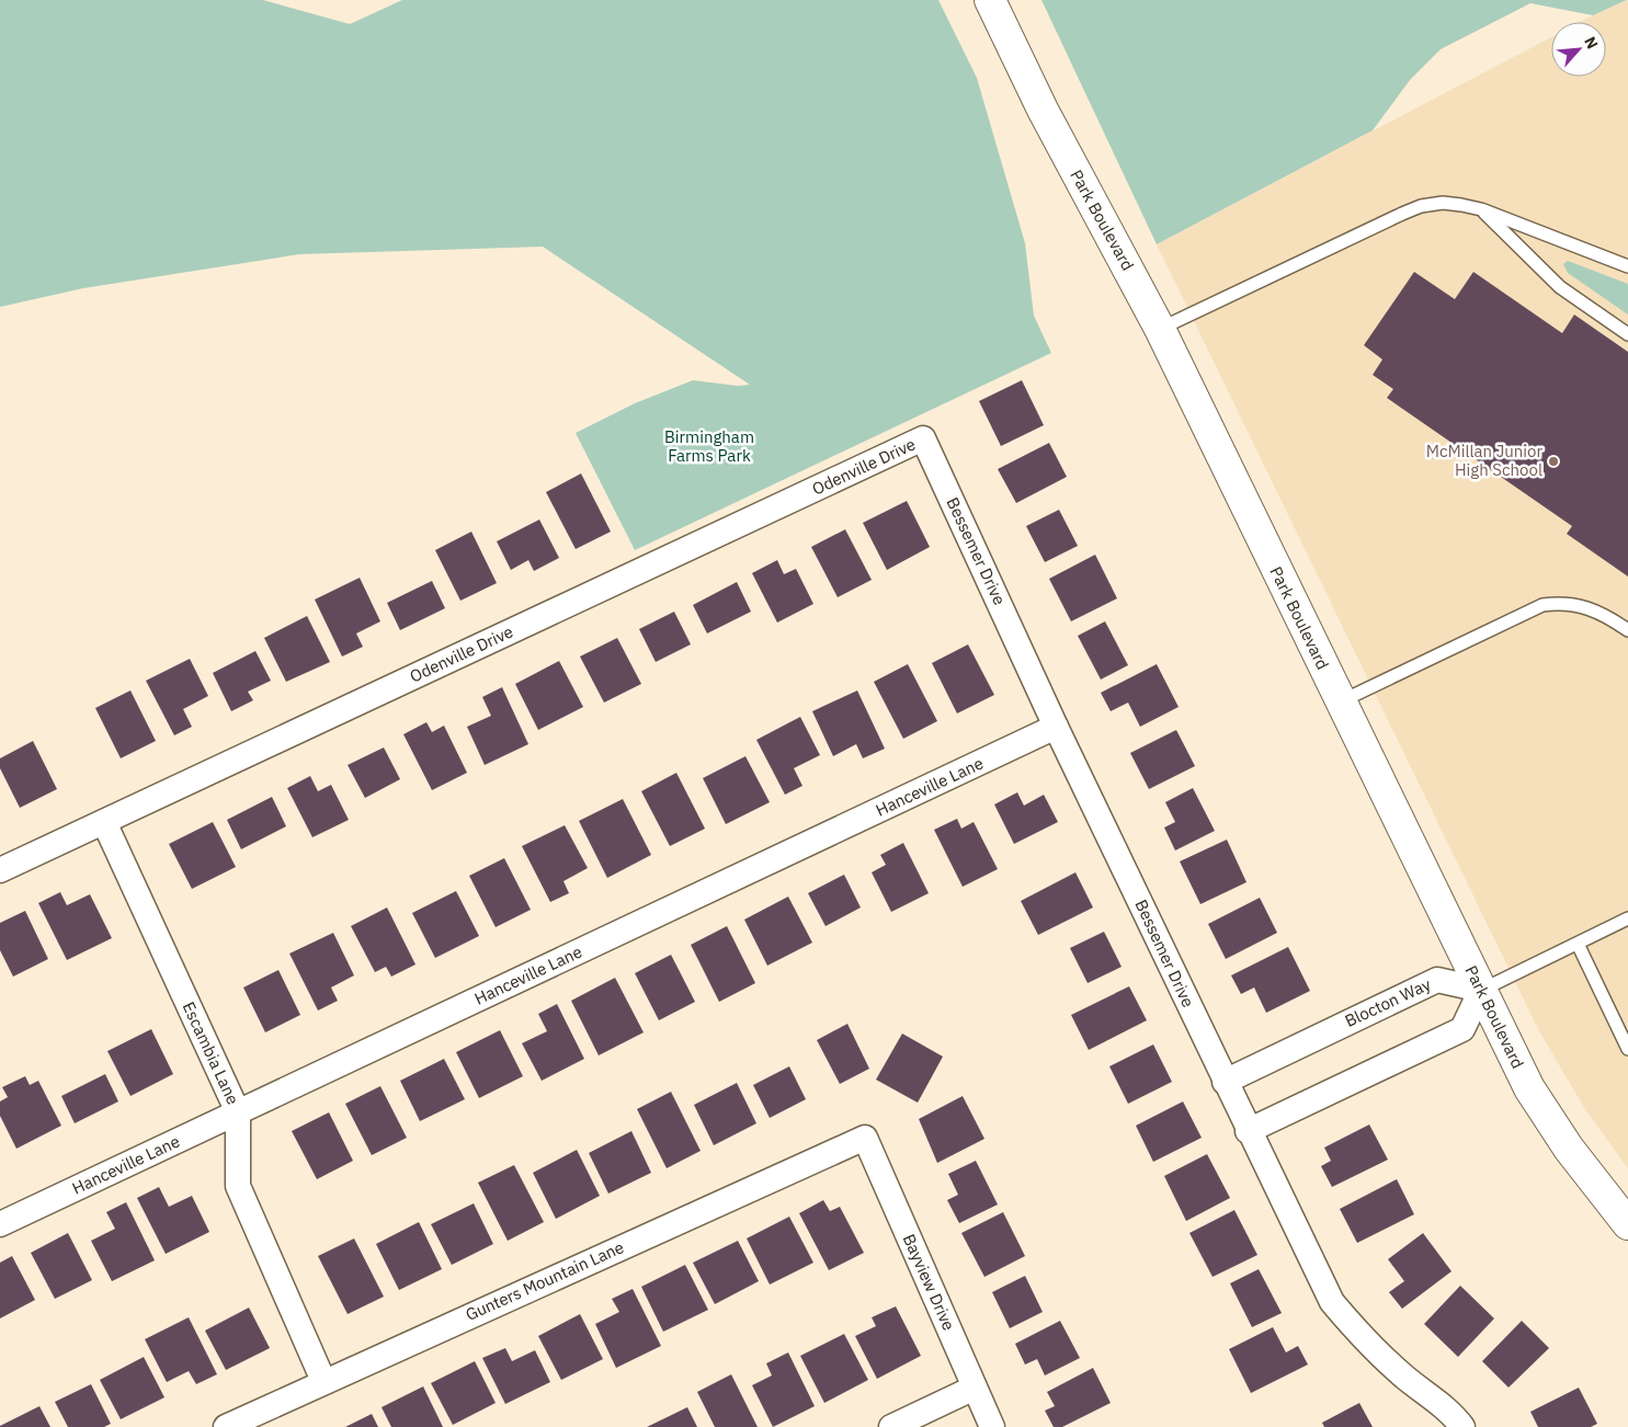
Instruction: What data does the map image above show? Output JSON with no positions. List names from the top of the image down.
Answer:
{
  "streets": {
    "main road": ["Park Boulevard"],
    "street": [
      "Odenville Drive",
      "Bessemer Drive",
      "Hanceville Lane",
      "Blocton Way",
      "Escambia Lane",
      "Gunters Mountain Lane",
      "Bayview Drive"
    ]
  },
  "crossings": [
    ["Park Boulevard", "Blocton Way"],
    ["Odenville Drive", "Bessemer Drive"],
    ["Odenville Drive", "Escambia Lane"],
    ["Bessemer Drive", "Hanceville Lane"],
    ["Bessemer Drive", "Blocton Way"],
    ["Hanceville Lane", "Escambia Lane"],
    ["Escambia Lane", "Gunters Mountain Lane"],
    ["Gunters Mountain Lane", "Bayview Drive"]
  ],
  "parks": ["Birmingham Farms Park"],
  "places": ["McMillan Junior High School"],
  "north": "top right"
}
